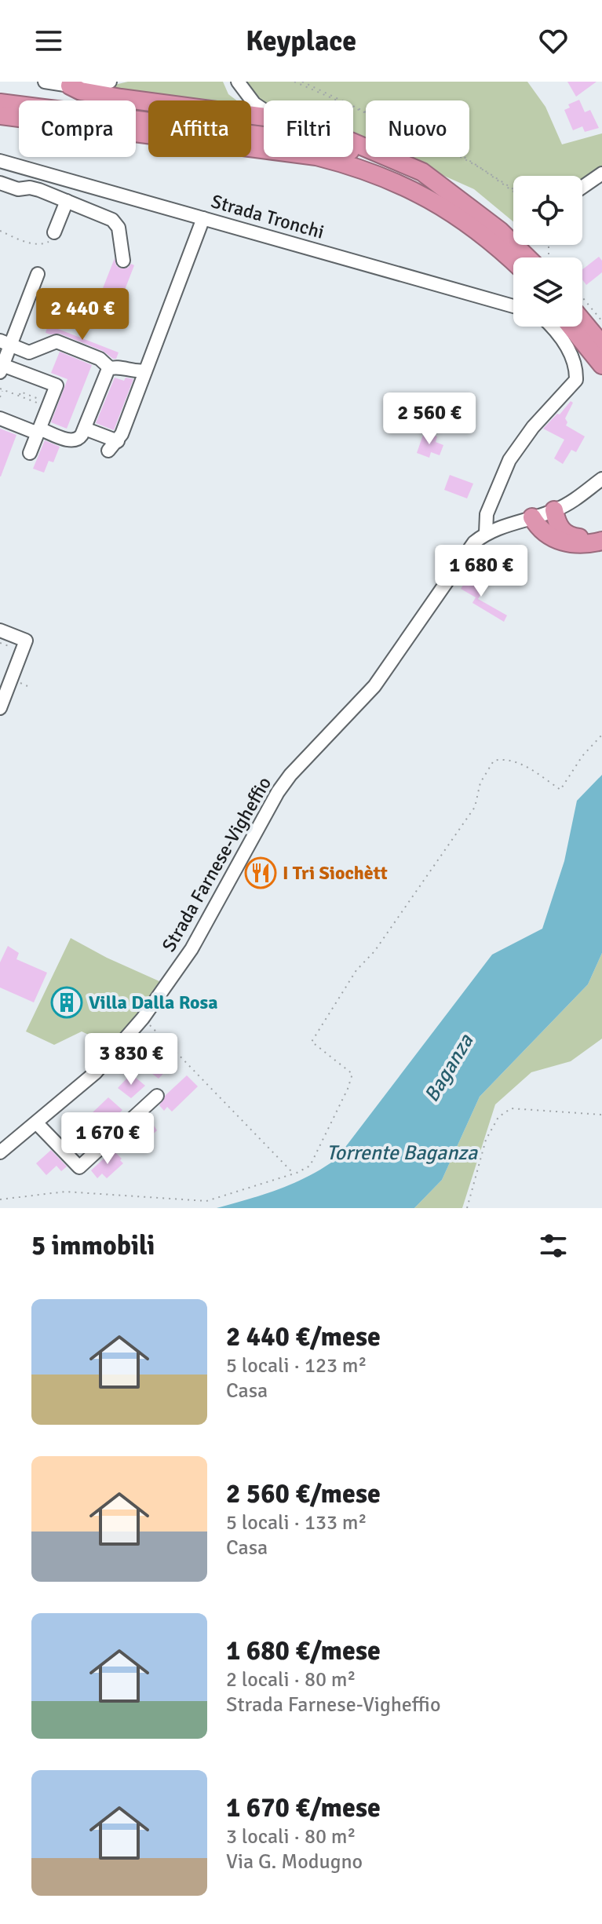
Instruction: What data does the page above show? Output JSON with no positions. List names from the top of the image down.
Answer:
{
  "streets": {
    "street": ["Strada Tronchi", "Strada Farnese-Vigheffio"]
  },
  "water": ["Baganza", "Torrente Baganza"],
  "places": {
    "restaurant": ["I Tri Siochètt"],
    "building": ["Villa Dalla Rosa"]
  },
  "page": {
    "header": "Keyplace",
    "chip": [
      "Compra",
      "Affitta",
      "Filtri",
      "Nuovo"
    ],
    "price": [
      "2 440 €",
      "2 560 €",
      "1 680 €",
      "3 830 €",
      "1 670 €"
    ],
    "heading": "5 immobili",
    "list": [
      {
        "name": "2 440 €/mese",
        "note": "5 locali · 123 m² · Casa"
      },
      {
        "name": "2 560 €/mese",
        "note": "5 locali · 133 m² · Casa"
      },
      {
        "name": "1 680 €/mese",
        "note": "2 locali · 80 m² · Strada Farnese-Vigheffio"
      },
      {
        "name": "1 670 €/mese",
        "note": "3 locali · 80 m² · Via G. Modugno"
      }
    ]
  }
}
